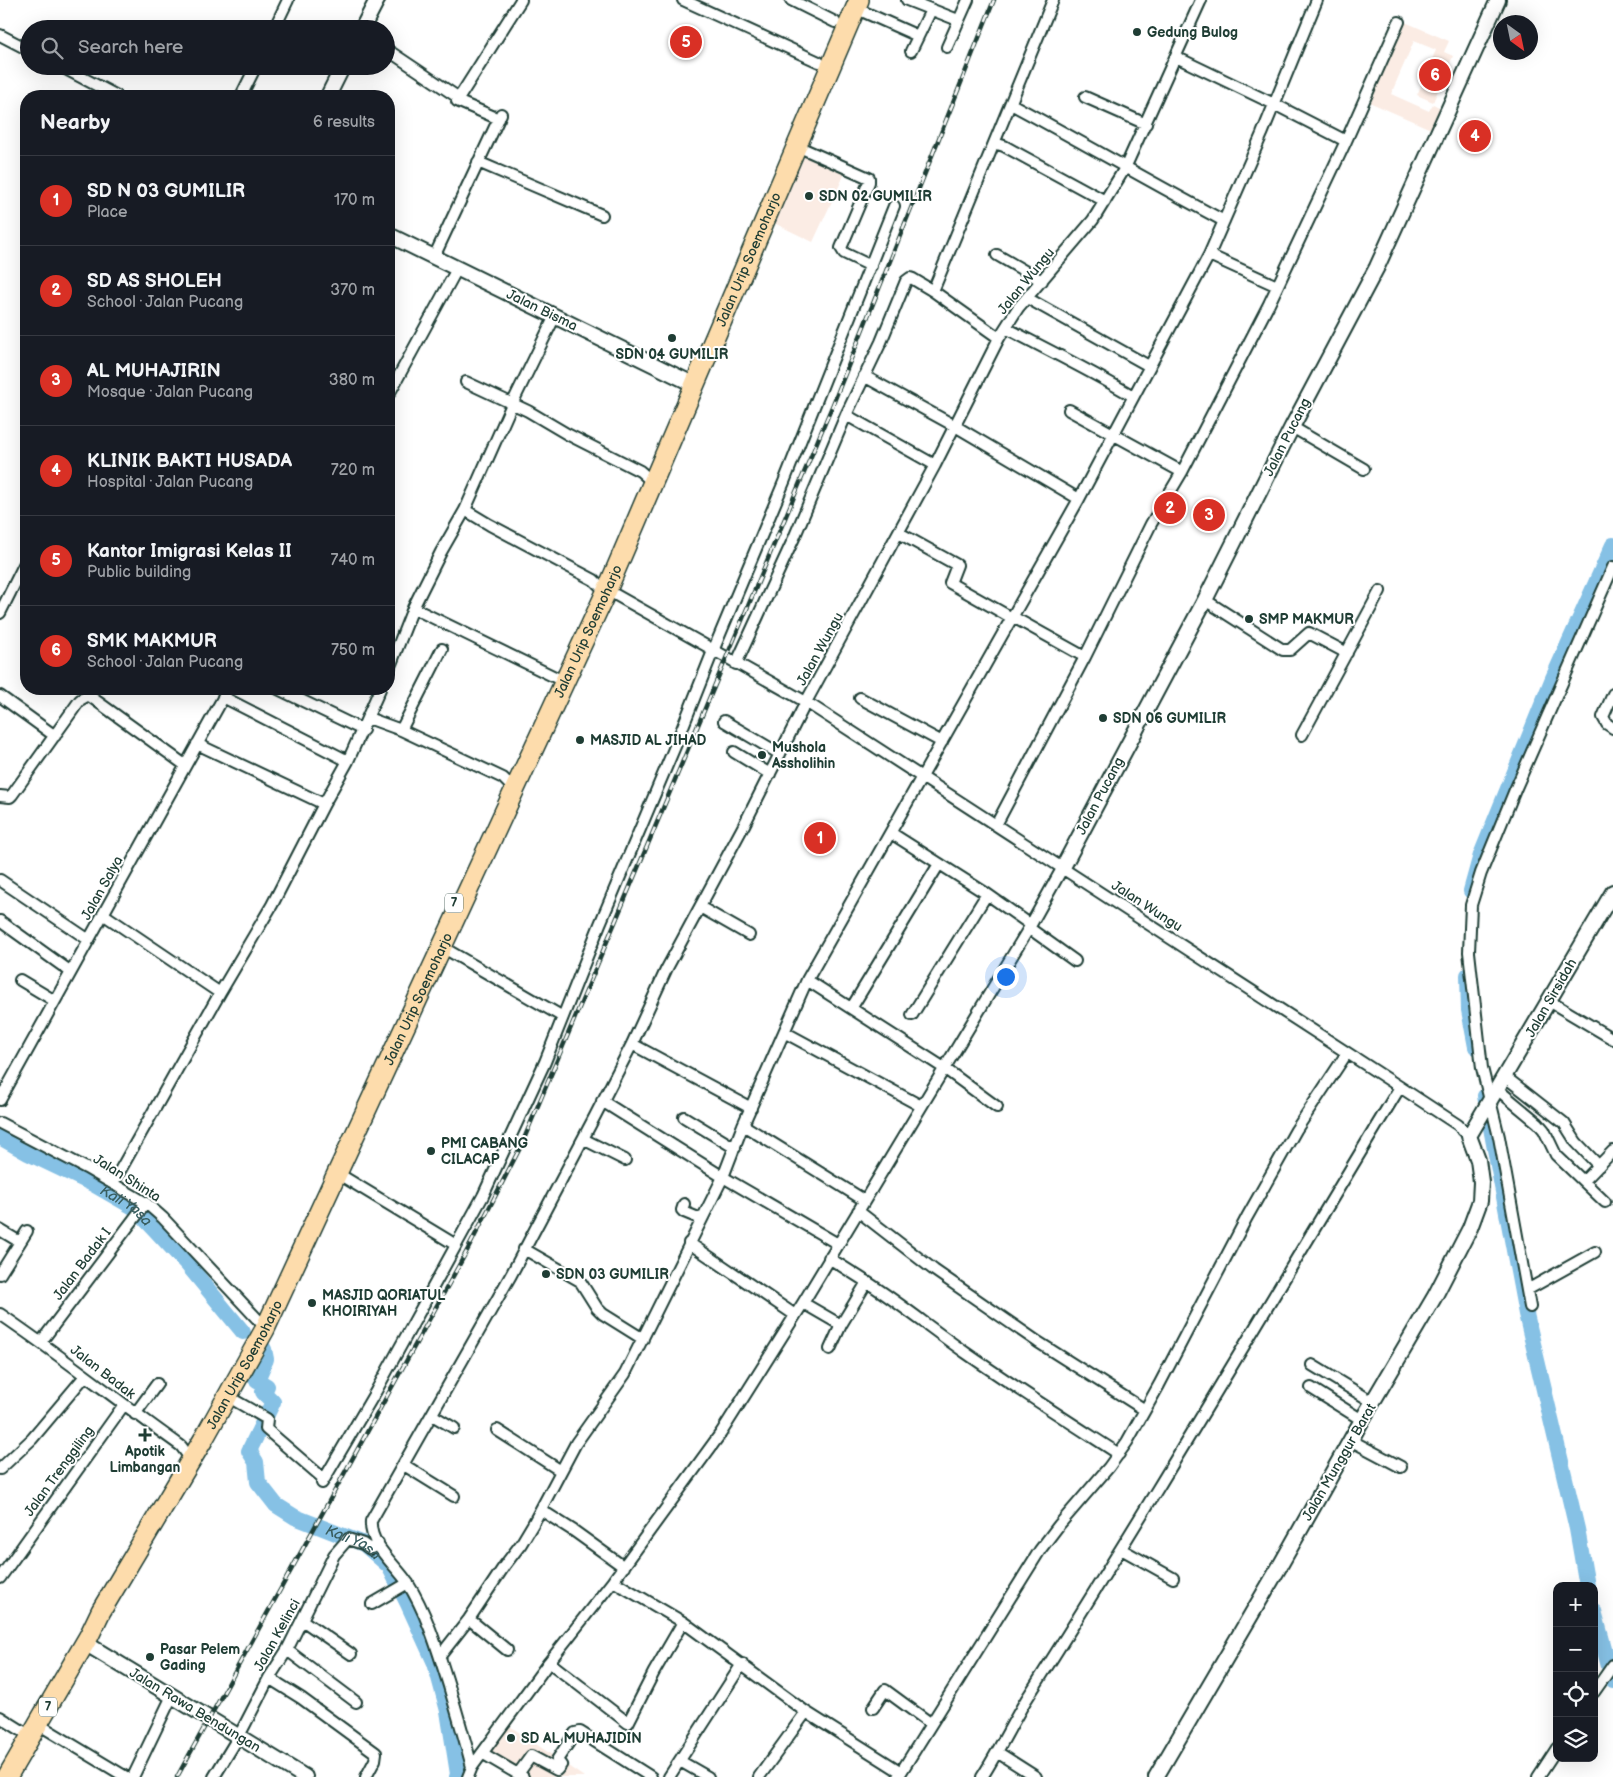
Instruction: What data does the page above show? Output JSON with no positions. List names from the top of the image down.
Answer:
{
  "streets": {
    "highway": ["Jalan Urip Soemoharjo", "7"],
    "street": [
      "Jalan Wungu",
      "Jalan Bisma",
      "Jalan Pucang",
      "Jalan Salya",
      "Jalan Sirsidah",
      "Jalan Shinta",
      "Jalan Badak I",
      "Jalan Badak",
      "Jalan Munggur Barat",
      "Jalan Trenggiling",
      "Jalan Kelinci",
      "Jalan Rawa Bendungan"
    ]
  },
  "crossings": [
    ["Jalan Urip Soemoharjo", "Jalan Bisma"],
    ["Jalan Urip Soemoharjo", "Jalan Shinta"],
    ["Jalan Urip Soemoharjo", "Jalan Badak"],
    ["Jalan Urip Soemoharjo", "Jalan Rawa Bendungan"],
    ["Jalan Wungu", "Jalan Pucang"],
    ["Jalan Wungu", "Jalan Sirsidah"],
    ["Jalan Wungu", "Jalan Munggur Barat"],
    ["Jalan Sirsidah", "Jalan Munggur Barat"],
    ["Jalan Shinta", "Jalan Badak I"],
    ["Jalan Badak I", "Jalan Badak"],
    ["Jalan Badak", "Jalan Trenggiling"],
    ["Jalan Kelinci", "Jalan Rawa Bendungan"]
  ],
  "water": ["Kali Yasa"],
  "places": {
    "other": [
      "Gedung Bulog",
      "SDN 02 GUMILIR",
      "SDN 04 GUMILIR",
      "SMP MAKMUR",
      "SDN 06 GUMILIR",
      "MASJID AL JIHAD",
      "Mushola Assholihin",
      "PMI CABANG CILACAP",
      "SDN 03 GUMILIR",
      "MASJID QORIATUL KHOIRIYAH",
      "Pasar Pelem Gading",
      "SD AL MUHAJIDIN"
    ],
    "health": ["Apotik Limbangan"]
  },
  "north": "bottom right",
  "page": {
    "search": "Search here",
    "pins": [
      "5",
      "6",
      "4",
      "2",
      "3",
      "1"
    ],
    "heading": ["Nearby", "6 results"],
    "list": [
      {
        "mark": "1",
        "name": "SD N 03 GUMILIR",
        "note": "Place",
        "value": "170 m"
      },
      {
        "mark": "2",
        "name": "SD AS SHOLEH",
        "note": "School · Jalan Pucang",
        "value": "370 m"
      },
      {
        "mark": "3",
        "name": "AL MUHAJIRIN",
        "note": "Mosque · Jalan Pucang",
        "value": "380 m"
      },
      {
        "mark": "4",
        "name": "KLINIK BAKTI HUSADA",
        "note": "Hospital · Jalan Pucang",
        "value": "720 m"
      },
      {
        "mark": "5",
        "name": "Kantor Imigrasi Kelas II",
        "note": "Public building",
        "value": "740 m"
      },
      {
        "mark": "6",
        "name": "SMK MAKMUR",
        "note": "School · Jalan Pucang",
        "value": "750 m"
      }
    ],
    "map_buttons": ["+", "−"]
  }
}
